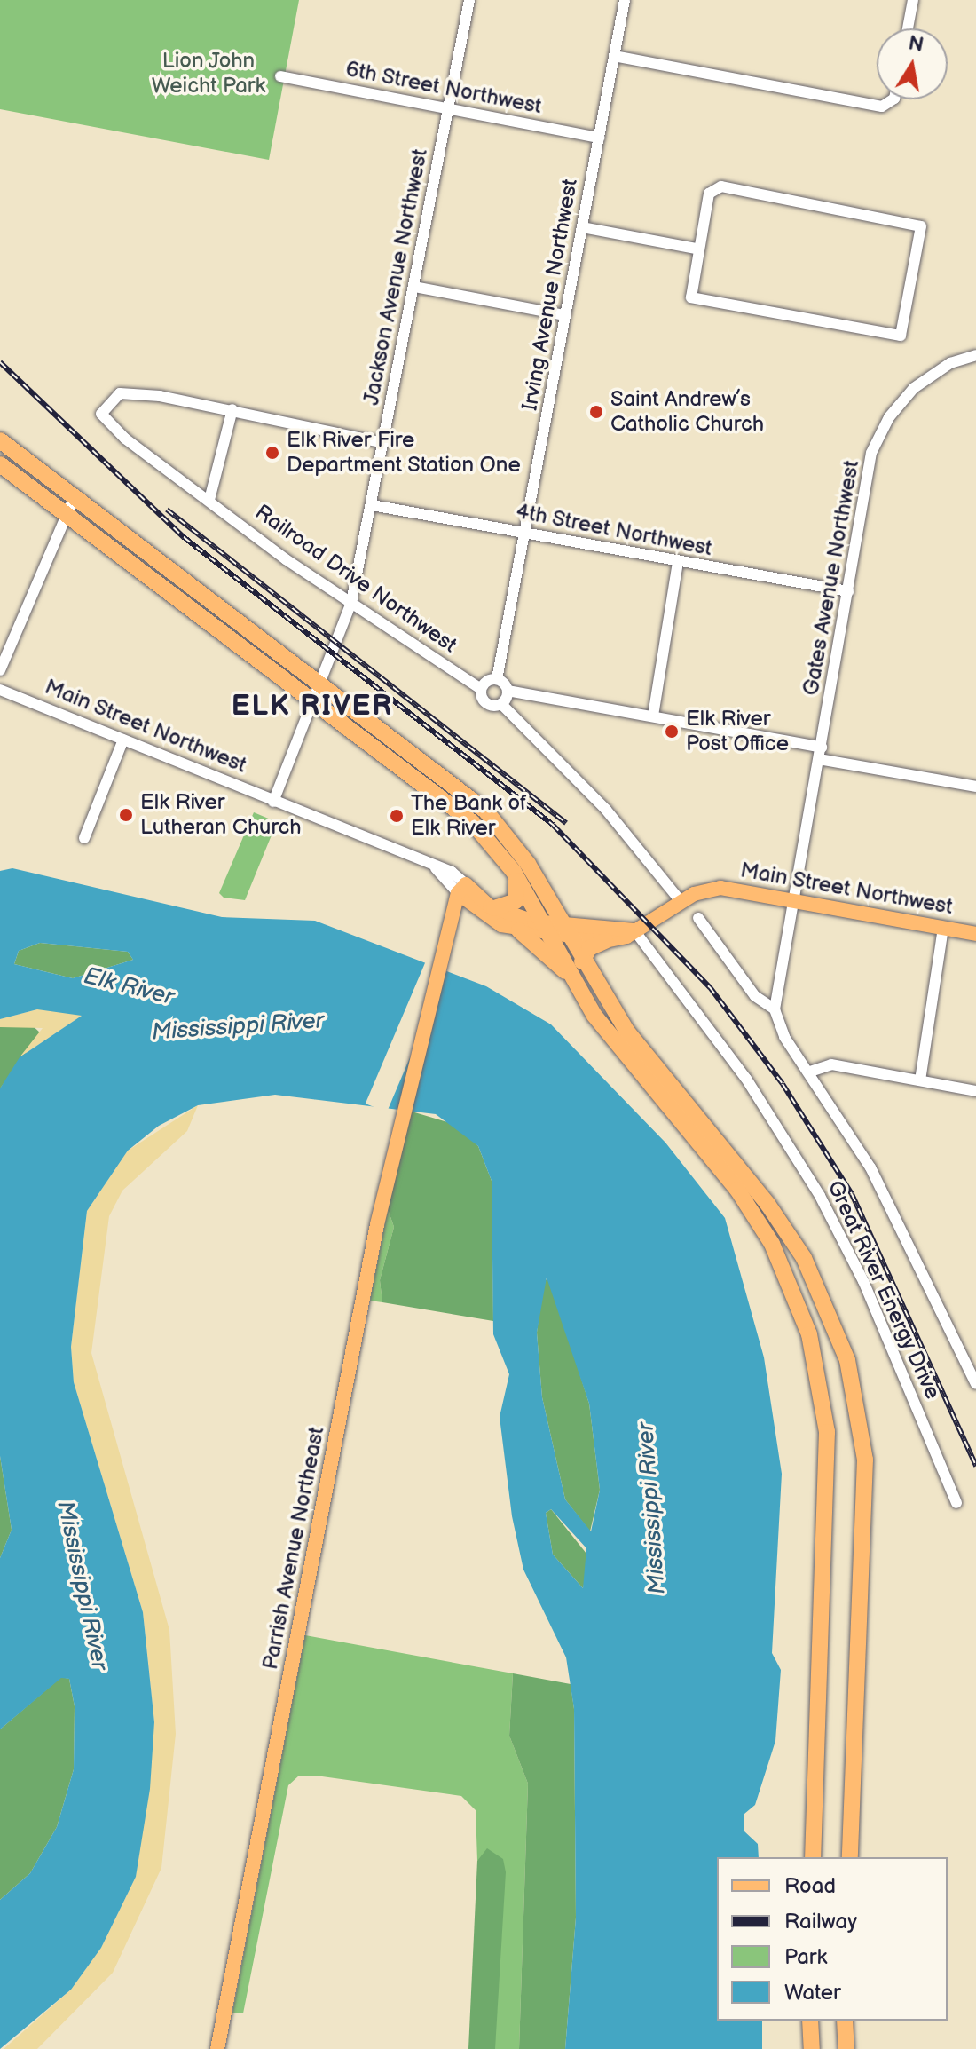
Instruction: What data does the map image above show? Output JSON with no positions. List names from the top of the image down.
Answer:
{
  "streets": {
    "main road": ["Main Street Northwest", "Parrish Avenue Northeast"],
    "street": [
      "6th Street Northwest",
      "Jackson Avenue Northwest",
      "Irving Avenue Northwest",
      "4th Street Northwest",
      "Gates Avenue Northwest",
      "Railroad Drive Northwest",
      "Great River Energy Drive"
    ]
  },
  "crossings": [
    ["6th Street Northwest", "Jackson Avenue Northwest"],
    ["6th Street Northwest", "Irving Avenue Northwest"],
    ["Jackson Avenue Northwest", "4th Street Northwest"],
    ["Jackson Avenue Northwest", "Railroad Drive Northwest"],
    ["Jackson Avenue Northwest", "Main Street Northwest"],
    ["Irving Avenue Northwest", "4th Street Northwest"],
    ["4th Street Northwest", "Gates Avenue Northwest"],
    ["Gates Avenue Northwest", "Main Street Northwest"],
    ["Main Street Northwest", "Great River Energy Drive"],
    ["Main Street Northwest", "Parrish Avenue Northeast"]
  ],
  "districts": ["ELK RIVER"],
  "water": ["Elk River", "Mississippi River"],
  "parks": ["Lion John Weicht Park"],
  "places": [
    "Saint Andrew’s Catholic Church",
    "Elk River Fire Department Station One",
    "Elk River Post Office",
    "Elk River Lutheran Church",
    "The Bank of Elk River"
  ],
  "legend": [
    "Road",
    "Railway",
    "Park",
    "Water"
  ],
  "north": "top"
}
